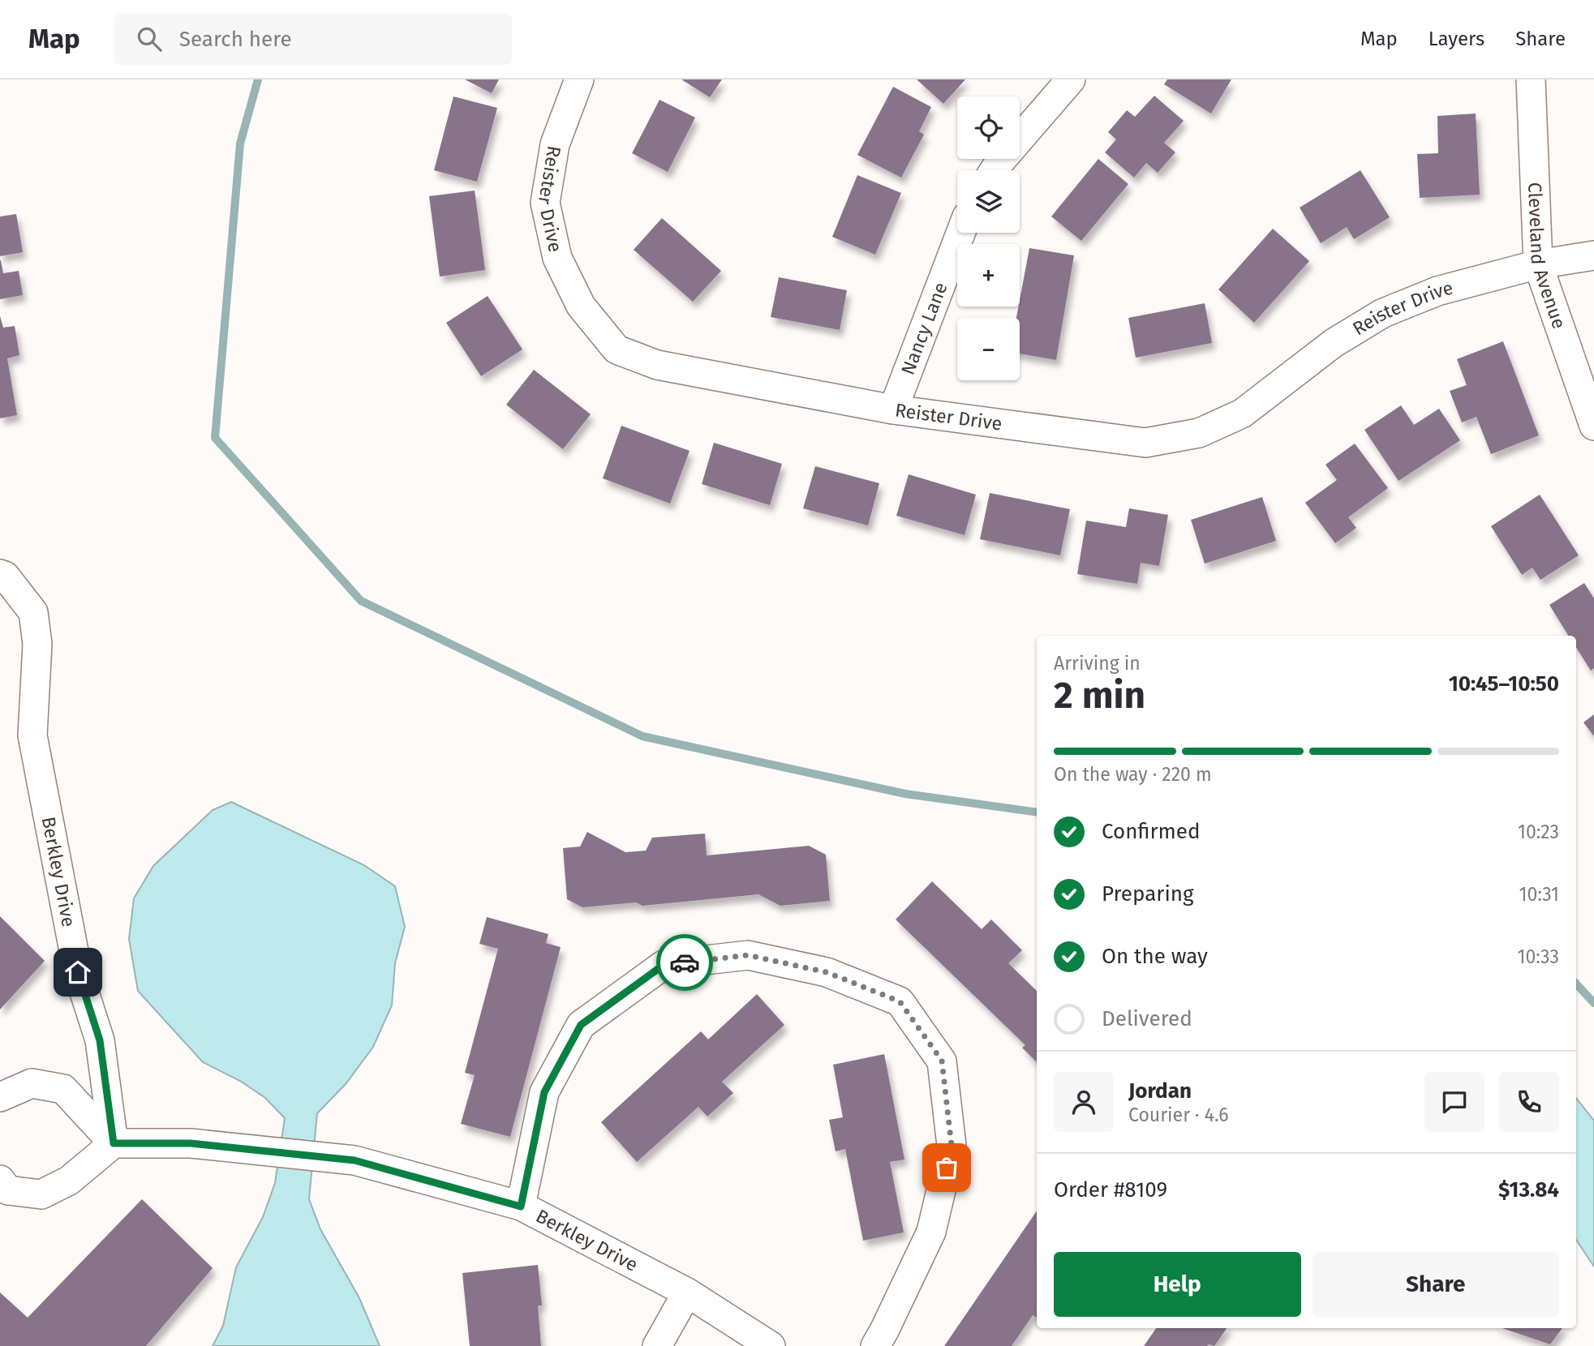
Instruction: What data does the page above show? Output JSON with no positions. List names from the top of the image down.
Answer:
{
  "streets": {
    "street": [
      "Reister Drive",
      "Cleveland Avenue",
      "Nancy Lane",
      "Berkley Drive"
    ]
  },
  "crossings": [
    ["Reister Drive", "Cleveland Avenue"],
    ["Reister Drive", "Nancy Lane"]
  ],
  "page": {
    "header": "Map",
    "search": "Search here",
    "nav": ["Map", "Layers", "Share"],
    "map_buttons": ["+", "−"],
    "heading": ["2 min", "Arriving in", "10:45–10:50"],
    "panel": [
      "Jordan",
      "Courier · 4.6",
      "Order #8109",
      "$13.84"
    ],
    "bar": "On the way · 220 m",
    "list": [
      ["Confirmed", "10:23"],
      ["Preparing", "10:31"],
      ["On the way", "10:33"],
      "Delivered"
    ],
    "buttons": ["Help", "Share"]
  }
}
